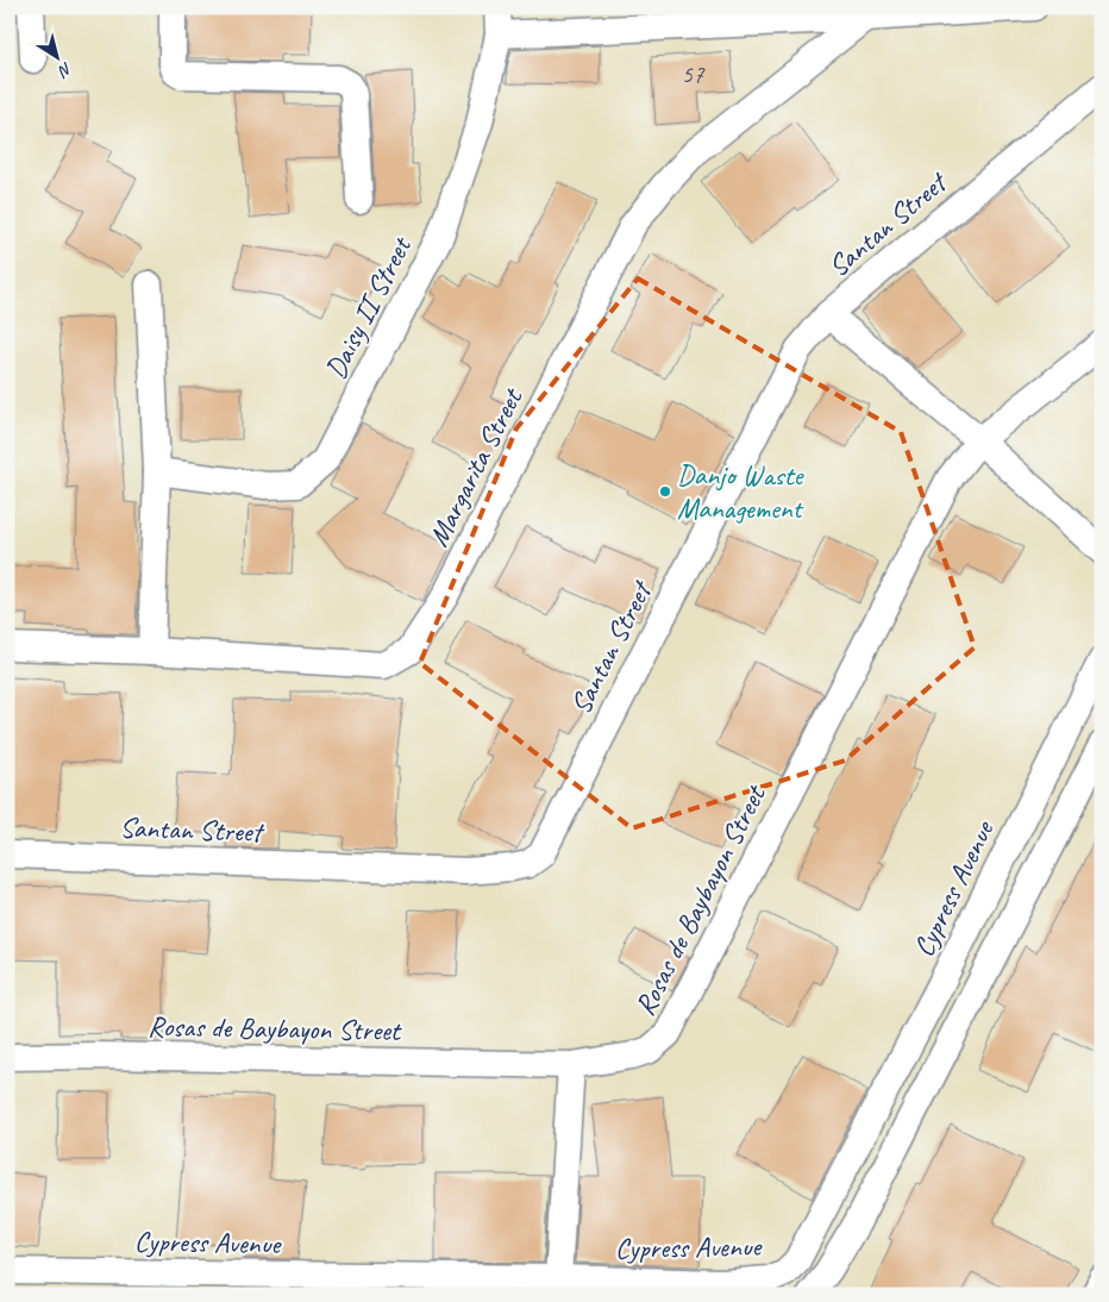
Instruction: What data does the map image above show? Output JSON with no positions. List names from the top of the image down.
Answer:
{
  "streets": {
    "street": [
      "Santan Street",
      "Daisy II Street",
      "Margarita Street",
      "Cypress Avenue",
      "Rosas de Baybayon Street"
    ]
  },
  "places": ["Danjo Waste Management"],
  "house_numbers": ["57"],
  "north": "bottom right"
}
